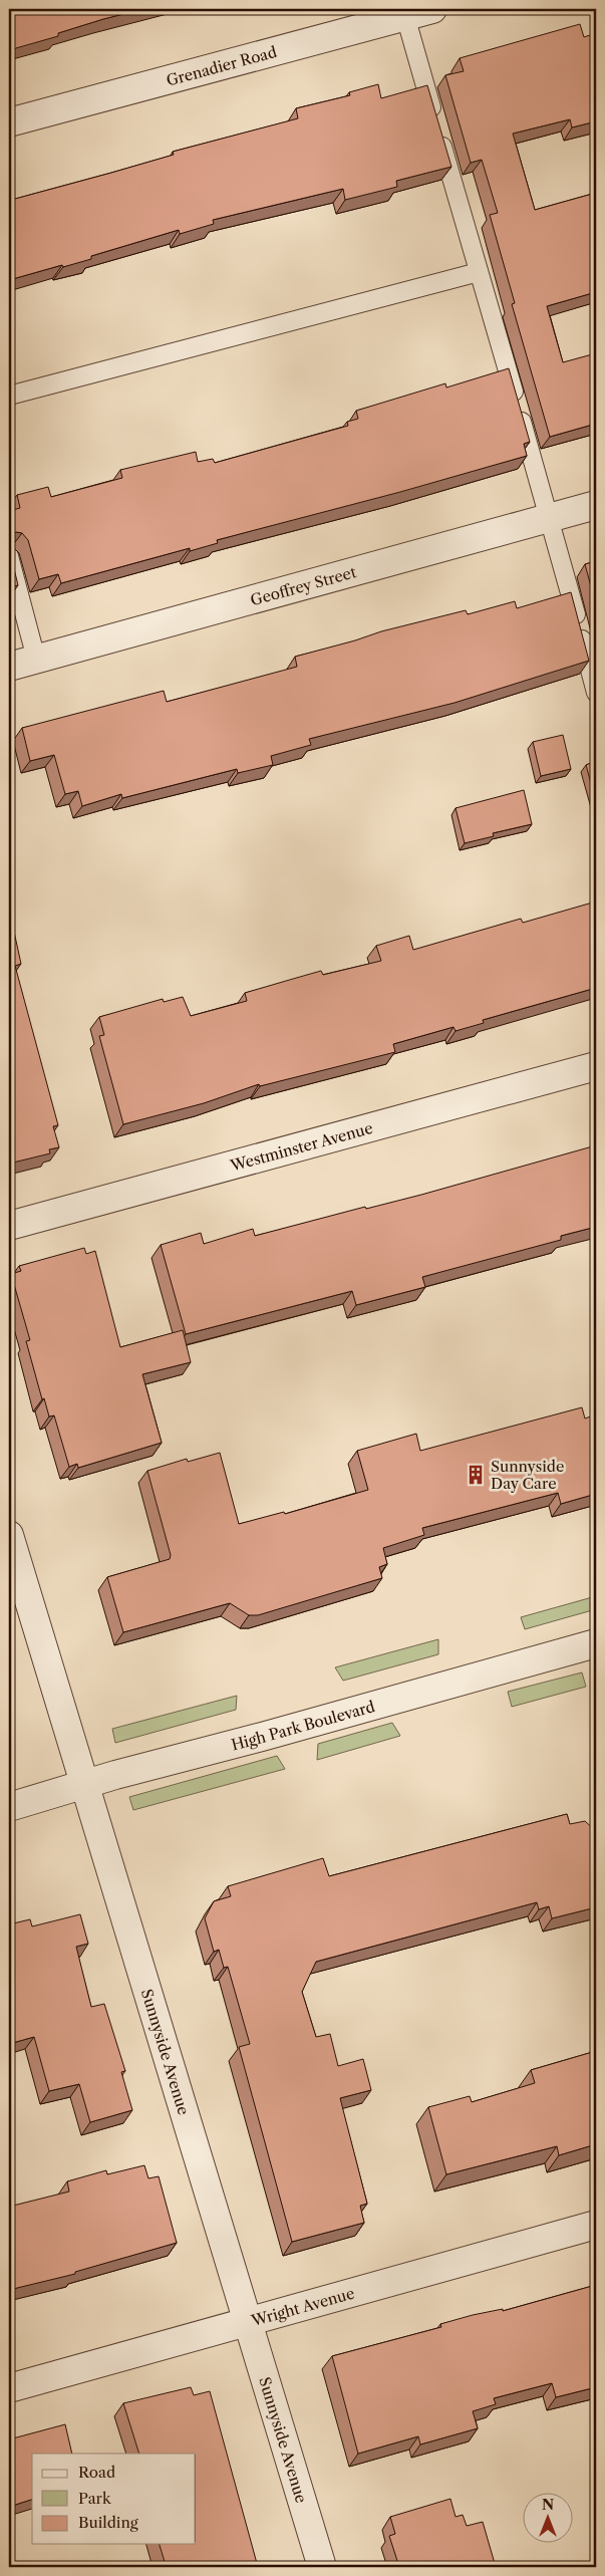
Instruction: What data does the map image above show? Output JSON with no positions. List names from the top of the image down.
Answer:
{
  "streets": {
    "street": [
      "Grenadier Road",
      "Geoffrey Street",
      "Westminster Avenue",
      "High Park Boulevard",
      "Sunnyside Avenue",
      "Wright Avenue"
    ]
  },
  "crossings": [
    ["High Park Boulevard", "Sunnyside Avenue"],
    ["Sunnyside Avenue", "Wright Avenue"]
  ],
  "places": {
    "building": ["Sunnyside Day Care"]
  },
  "legend": ["Road", "Park", "Building"],
  "north": "top"
}
